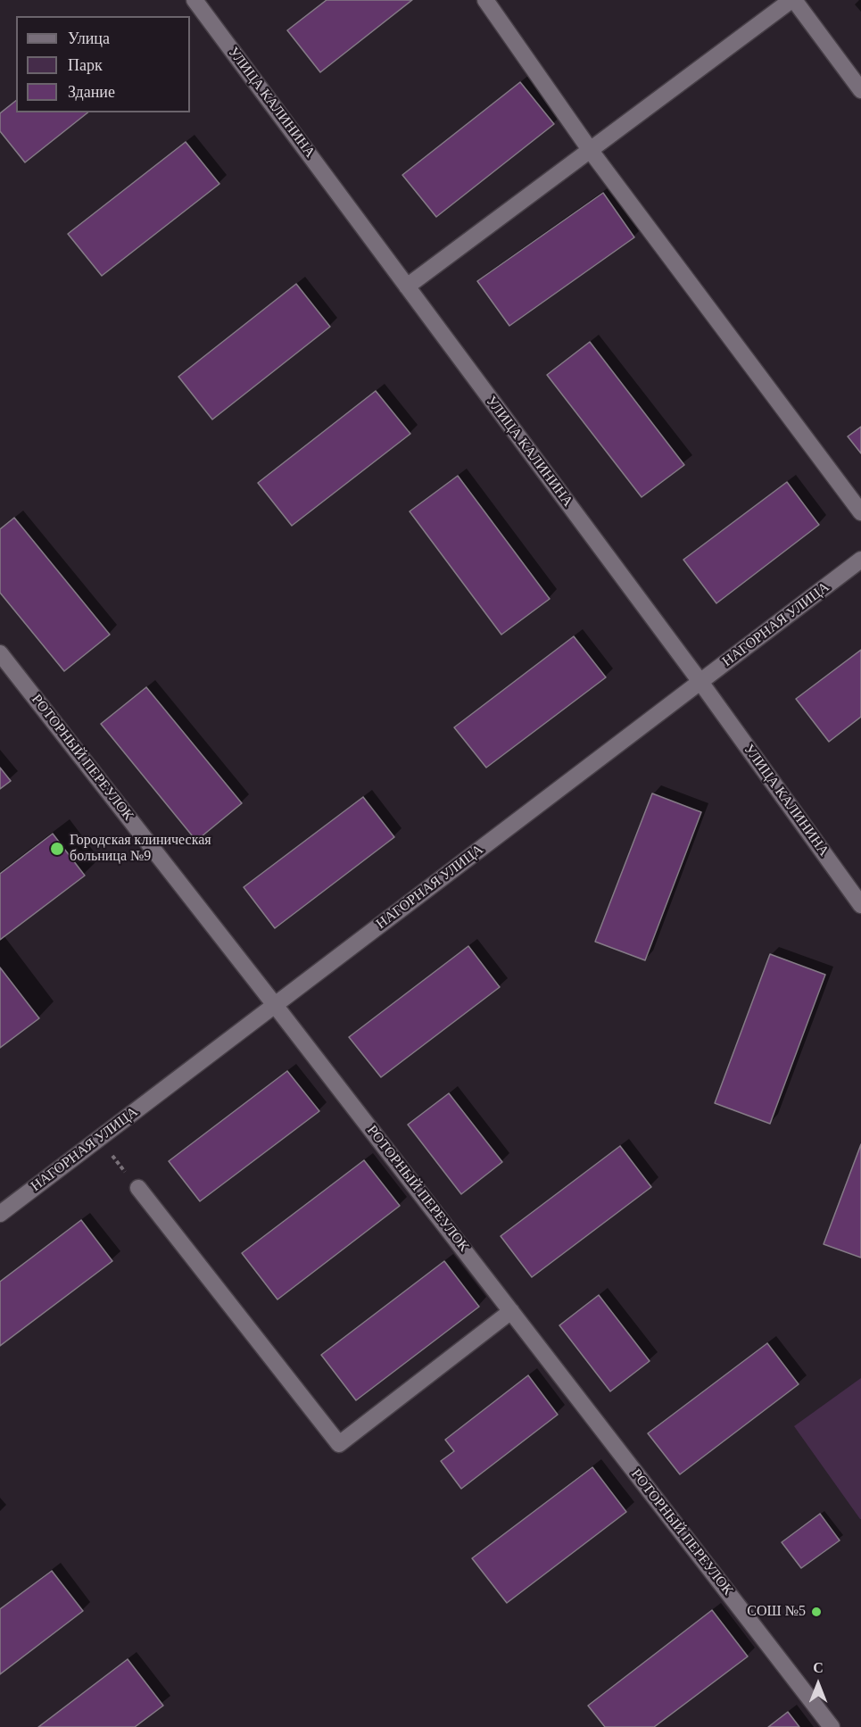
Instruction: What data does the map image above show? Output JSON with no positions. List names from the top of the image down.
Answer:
{
  "streets": {
    "street": ["УЛИЦА КАЛИНИНА", "НАГОРНАЯ УЛИЦА", "РОТОРНЫЙ ПЕРЕУЛОК"]
  },
  "crossings": [
    ["УЛИЦА КАЛИНИНА", "НАГОРНАЯ УЛИЦА"],
    ["НАГОРНАЯ УЛИЦА", "РОТОРНЫЙ ПЕРЕУЛОК"]
  ],
  "places": ["Городская клиническая больница №9", "СОШ №5"],
  "legend": ["Улица", "Парк", "Здание"],
  "north": "top"
}
